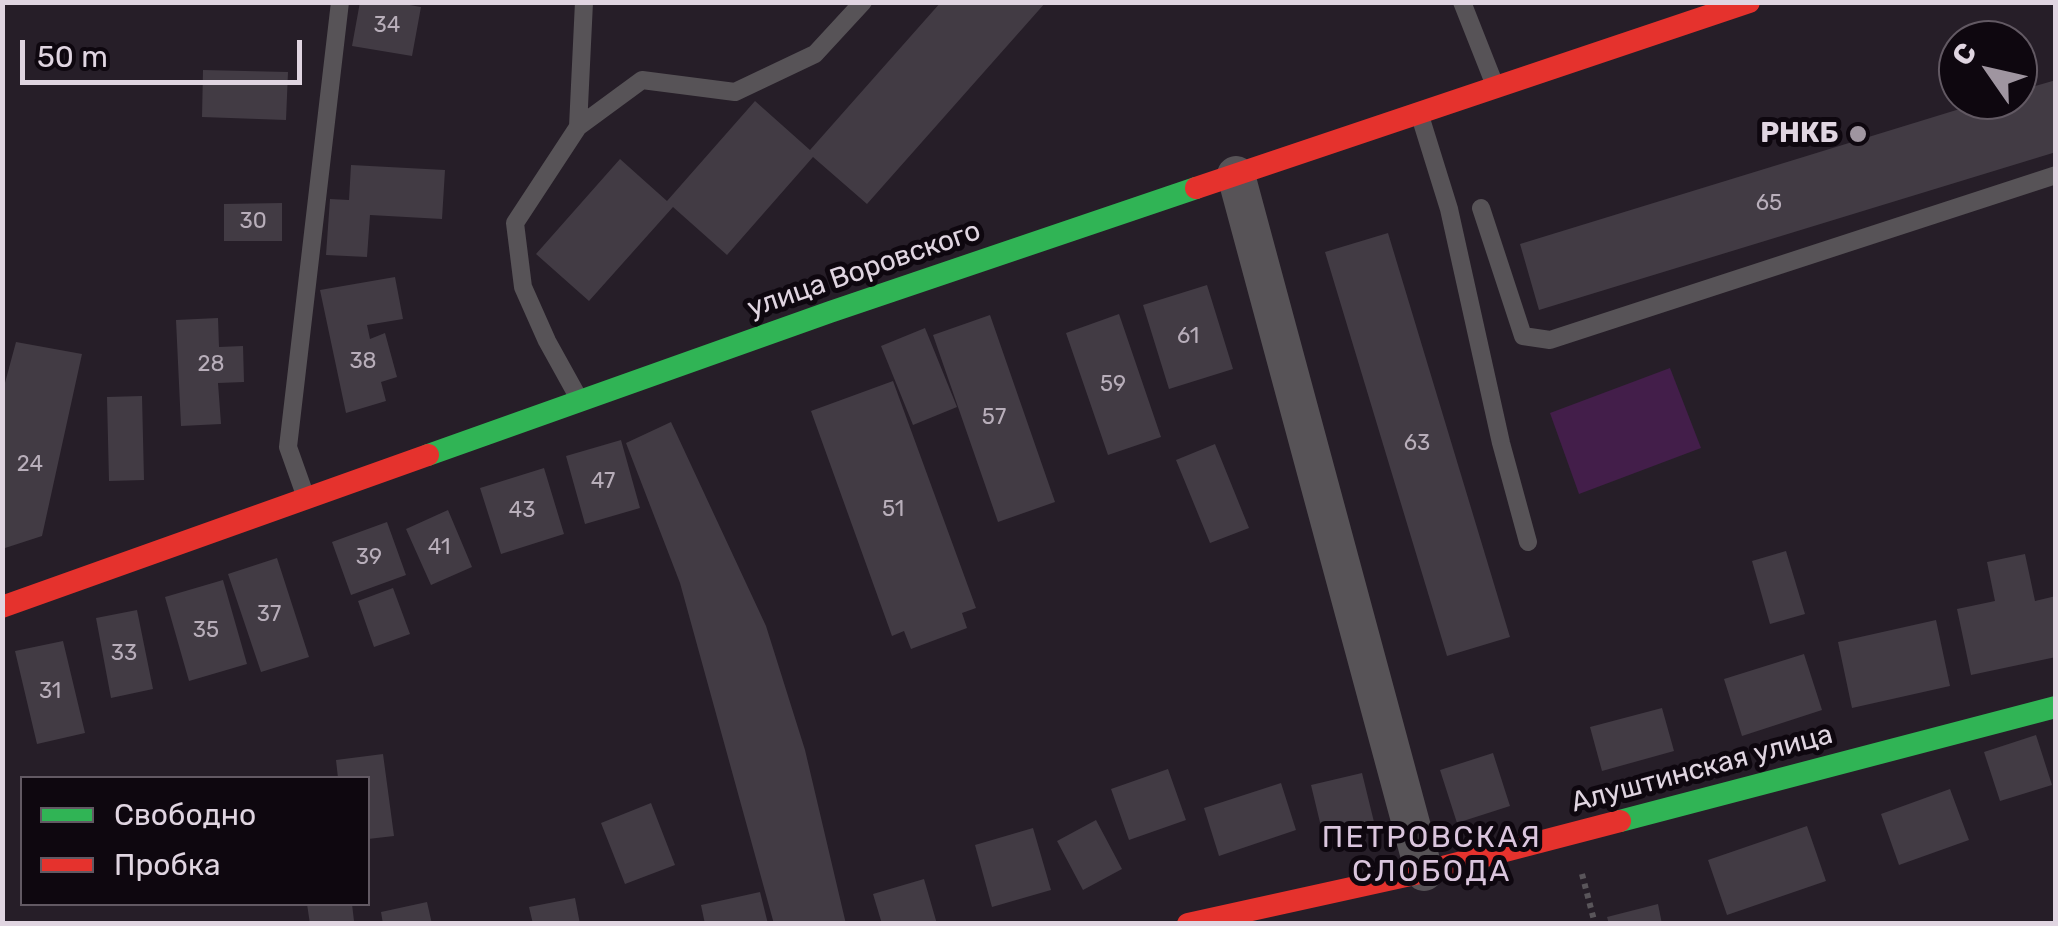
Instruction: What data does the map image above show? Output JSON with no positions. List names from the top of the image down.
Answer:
{
  "streets": {
    "main road": ["улица Воровского", "Алуштинская улица"]
  },
  "districts": ["ПЕТРОВСКАЯ СЛОБОДА"],
  "places": ["РНКБ"],
  "house_numbers": [
    "34",
    "65",
    "30",
    "61",
    "38",
    "28",
    "59",
    "57",
    "63",
    "24",
    "47",
    "51",
    "43",
    "41",
    "39",
    "37",
    "35",
    "33",
    "31"
  ],
  "legend": ["Свободно", "Пробка"],
  "scale_bar": "50 m",
  "north": "top left"
}
